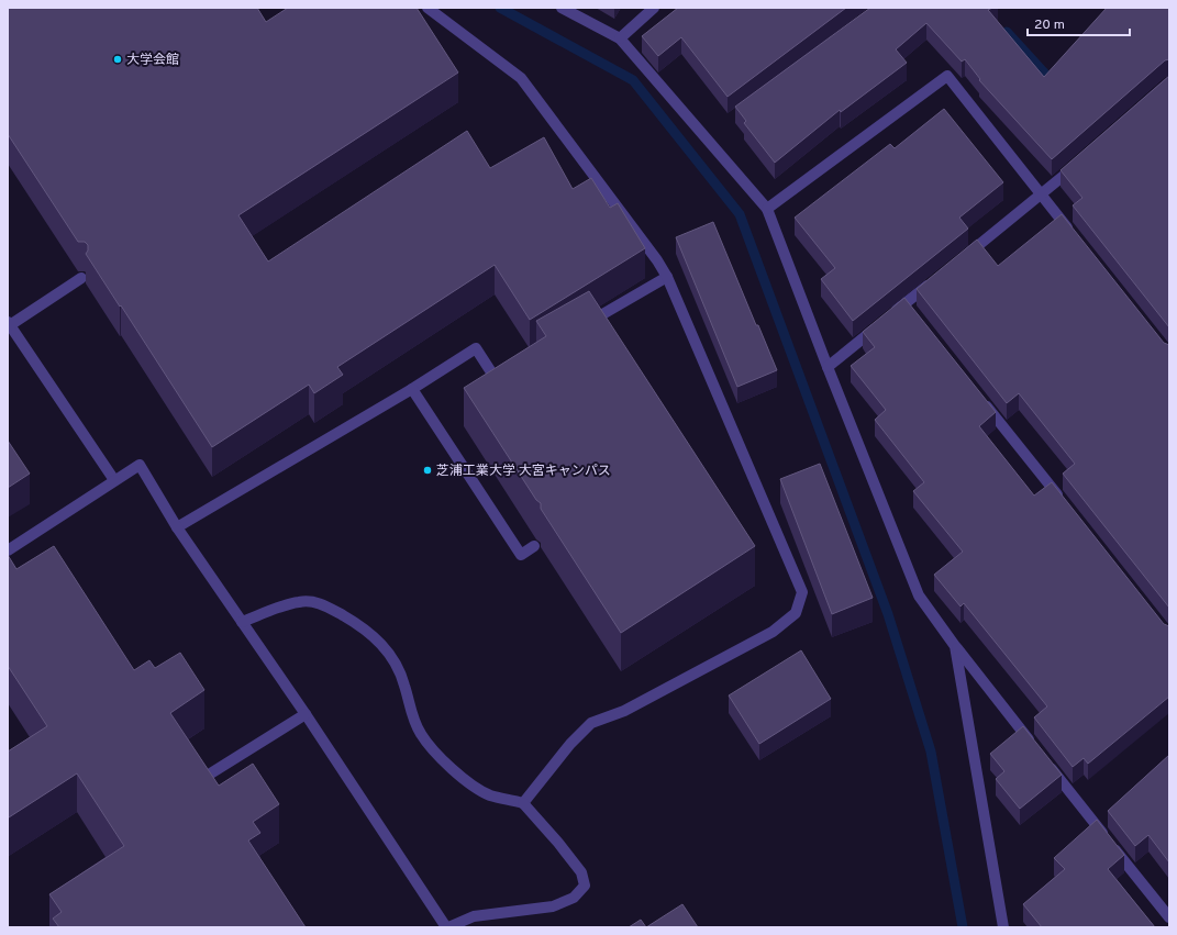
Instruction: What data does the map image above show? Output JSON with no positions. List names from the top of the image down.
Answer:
{
  "places": ["大学会館", "芝浦工業大学 大宮キャンパス"],
  "scale_bar": "20 m"
}
